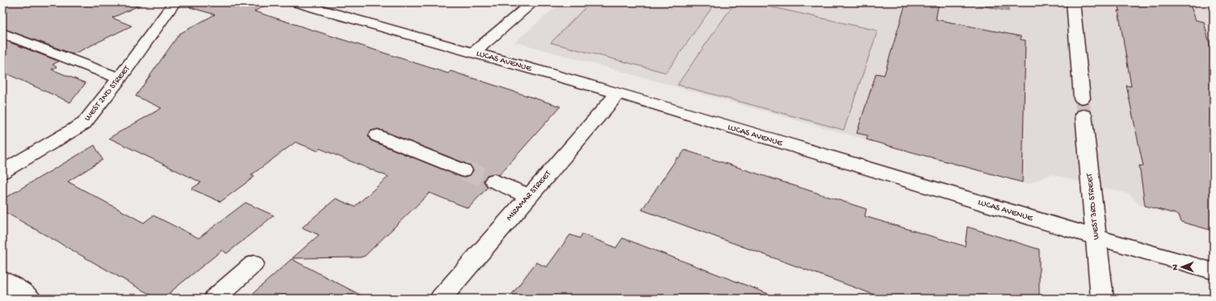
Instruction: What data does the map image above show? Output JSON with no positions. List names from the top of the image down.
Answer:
{
  "streets": {
    "street": [
      "LUCAS AVENUE",
      "WEST 2ND STREET",
      "MIRAMAR STREET",
      "WEST 3RD STREET"
    ]
  },
  "crossings": [
    ["LUCAS AVENUE", "MIRAMAR STREET"],
    ["LUCAS AVENUE", "WEST 3RD STREET"]
  ],
  "north": "left"
}
